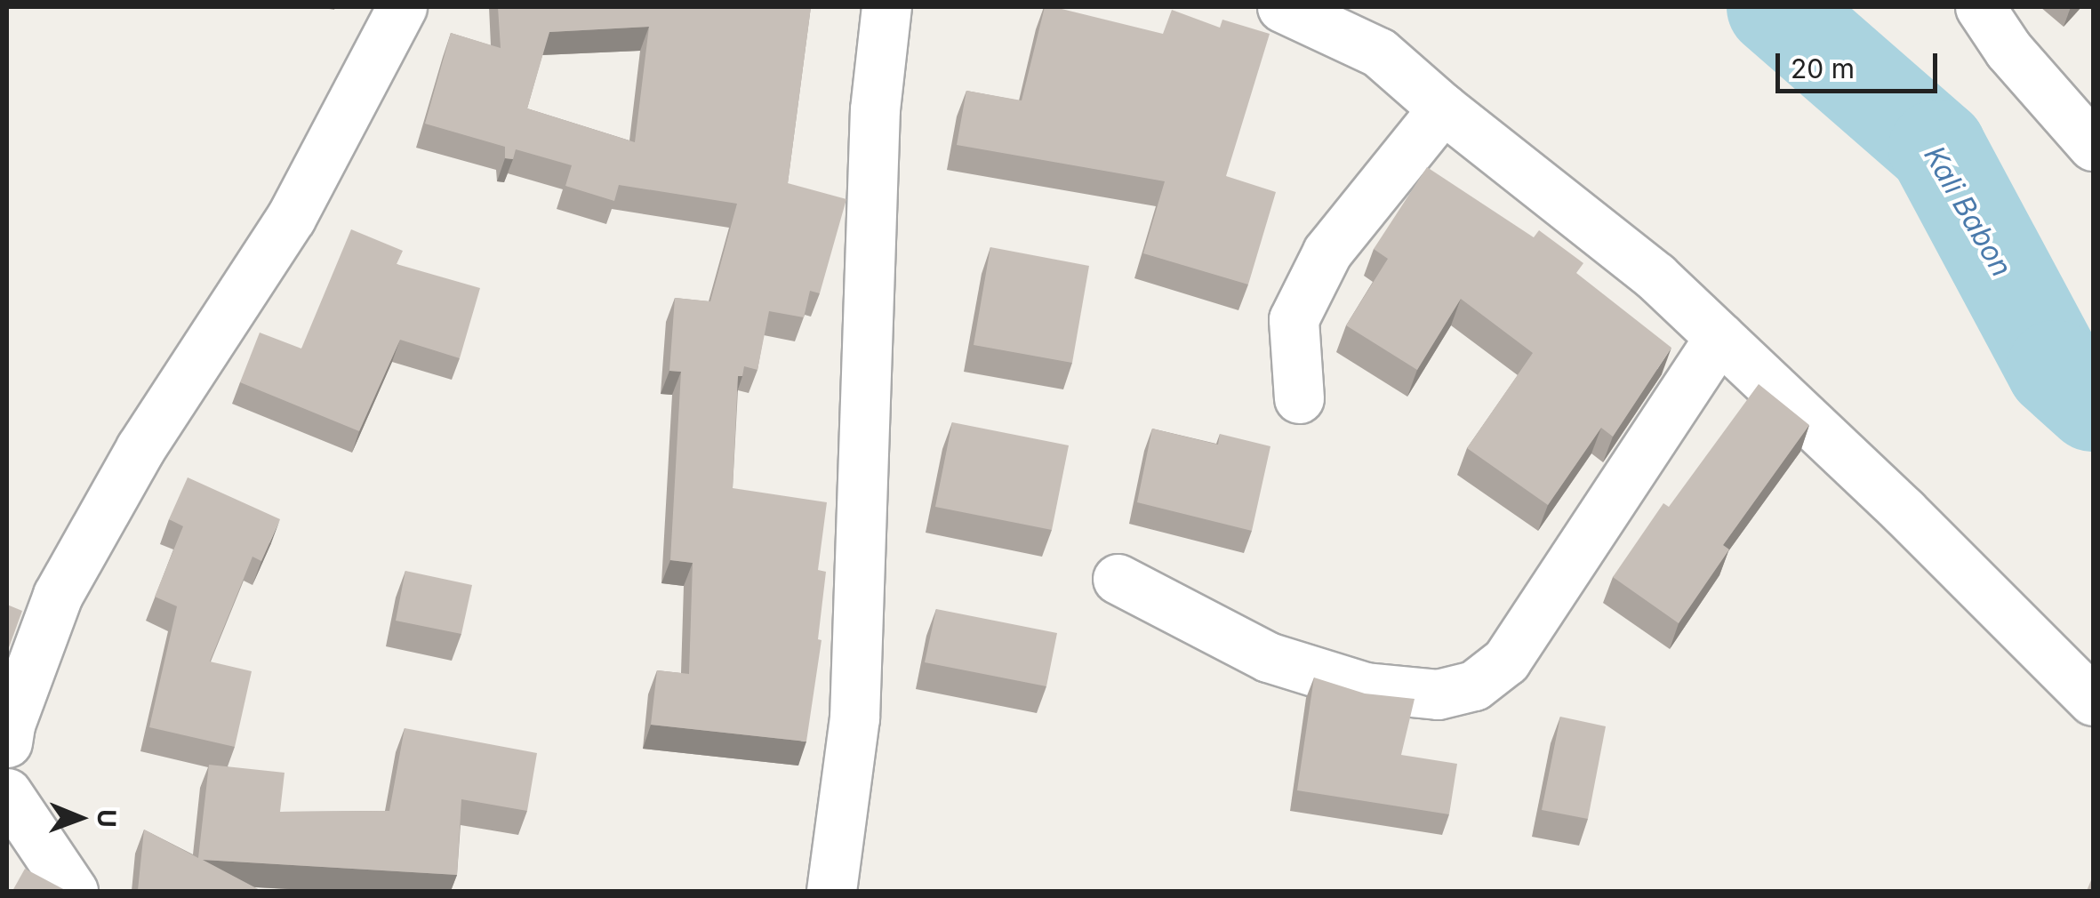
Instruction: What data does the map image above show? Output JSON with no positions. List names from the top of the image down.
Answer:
{
  "water": ["Kali Babon"],
  "scale_bar": "20 m",
  "north": "right"
}
